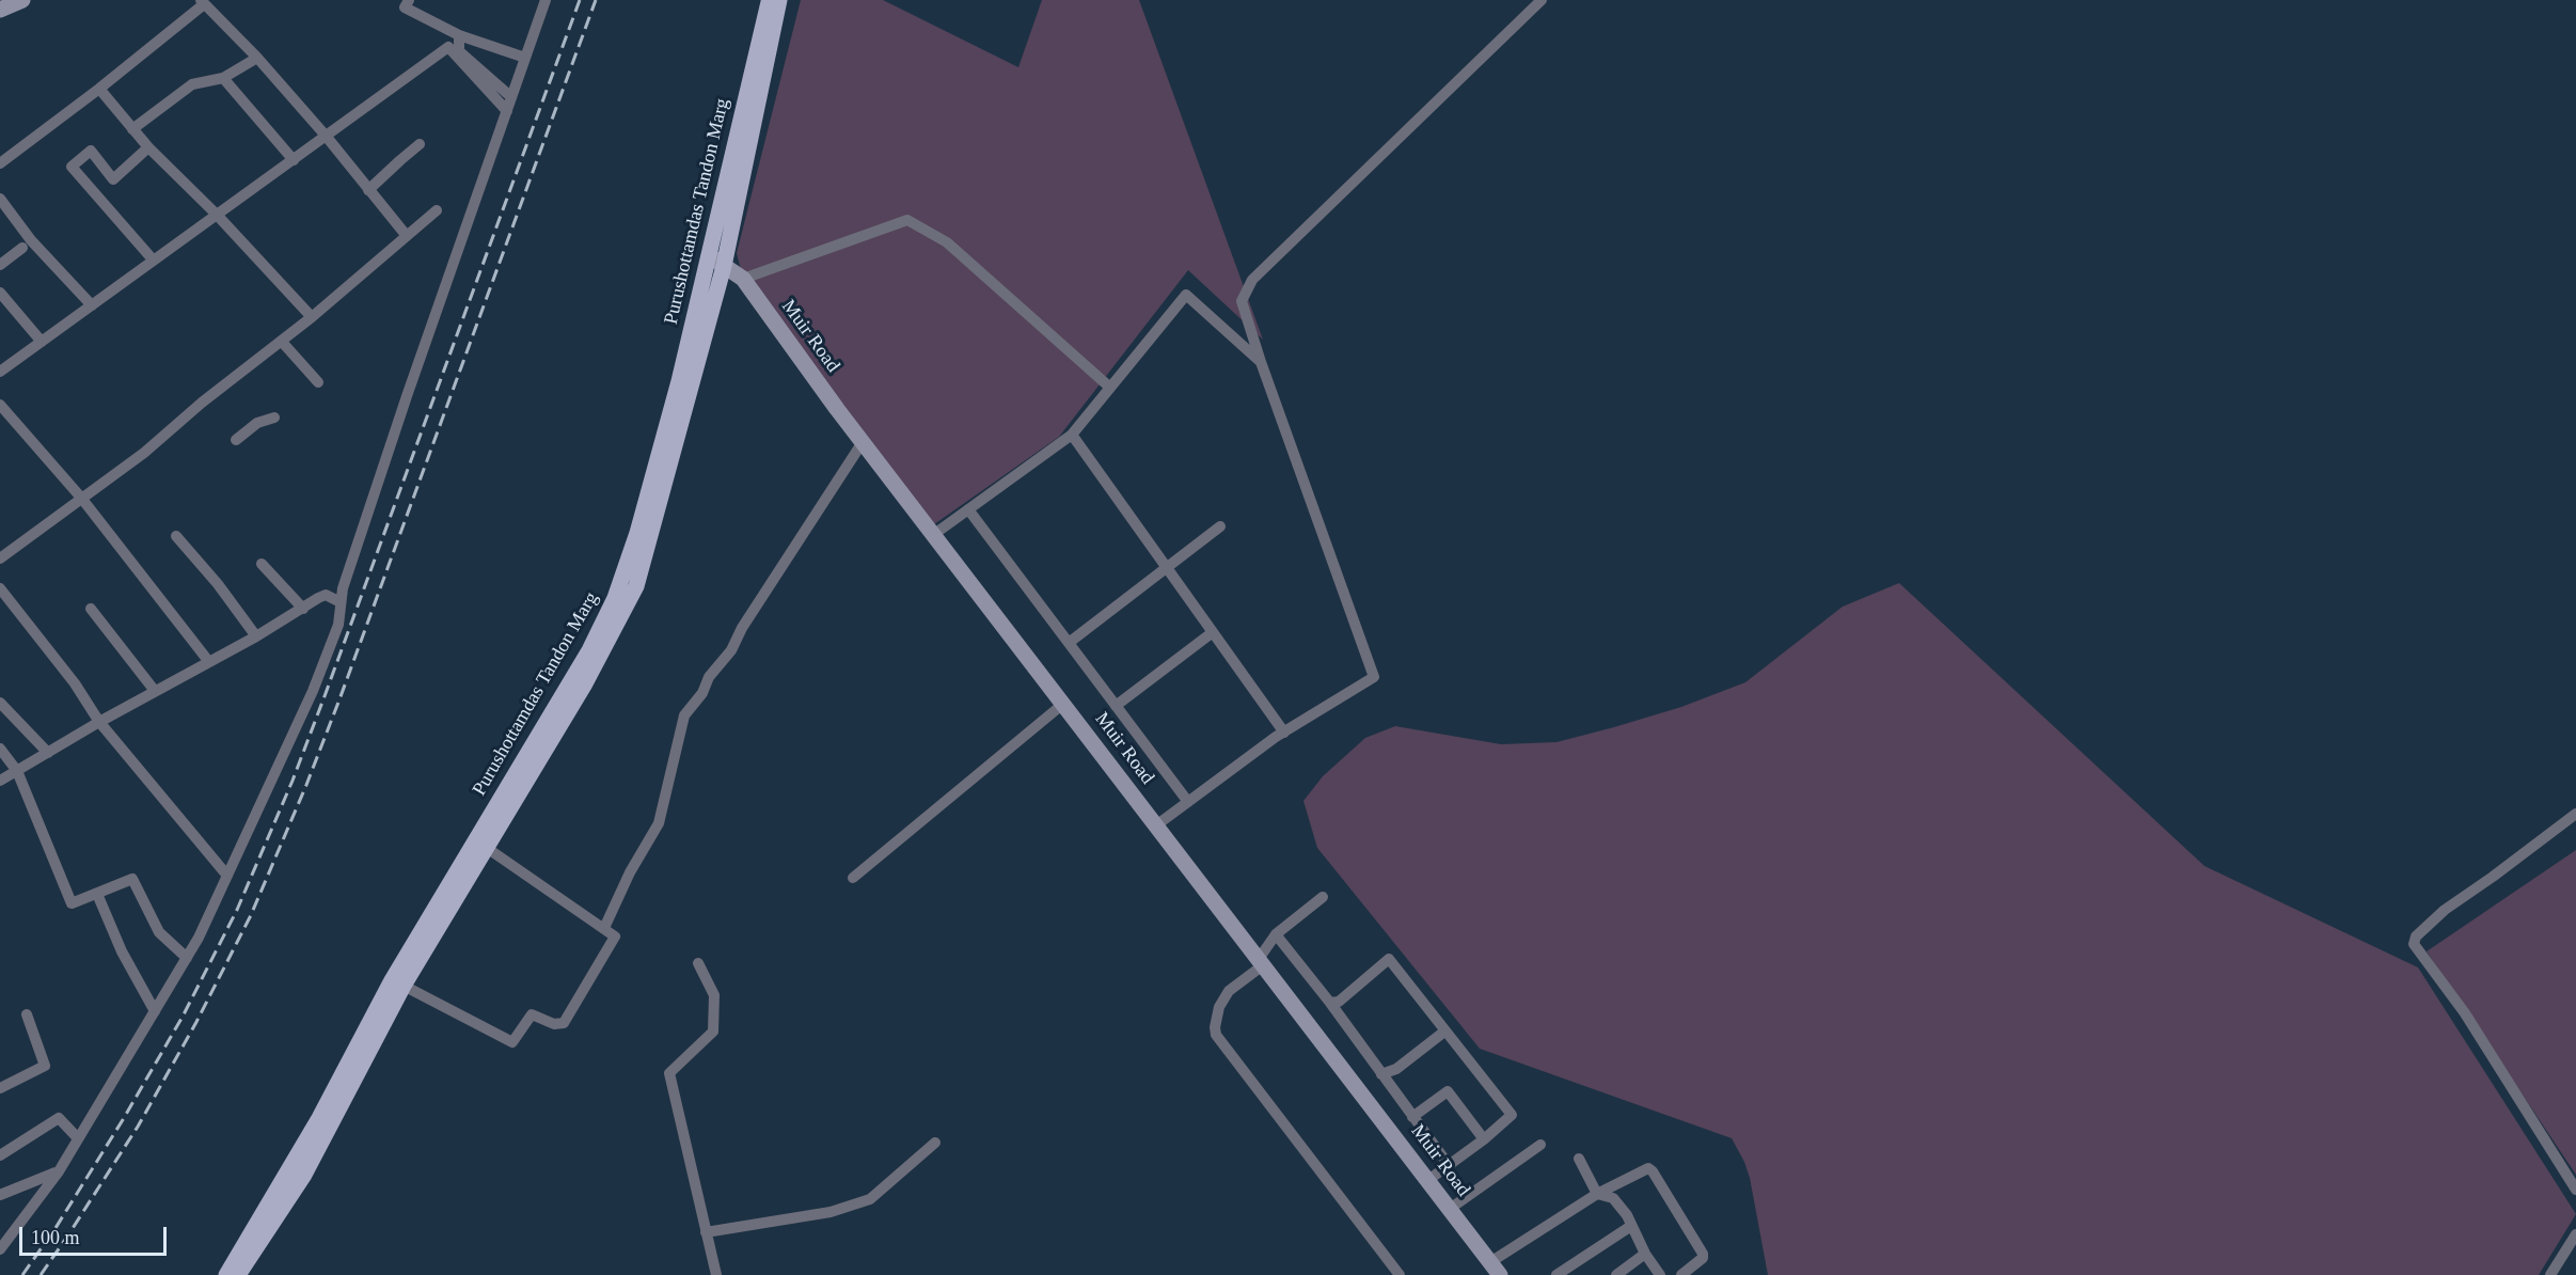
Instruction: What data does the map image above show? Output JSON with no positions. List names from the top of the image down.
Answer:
{
  "streets": {
    "main road": ["Purushottamdas Tandon Marg", "Muir Road"]
  },
  "crossings": [
    ["Purushottamdas Tandon Marg", "Muir Road"]
  ],
  "scale_bar": "100 m"
}
